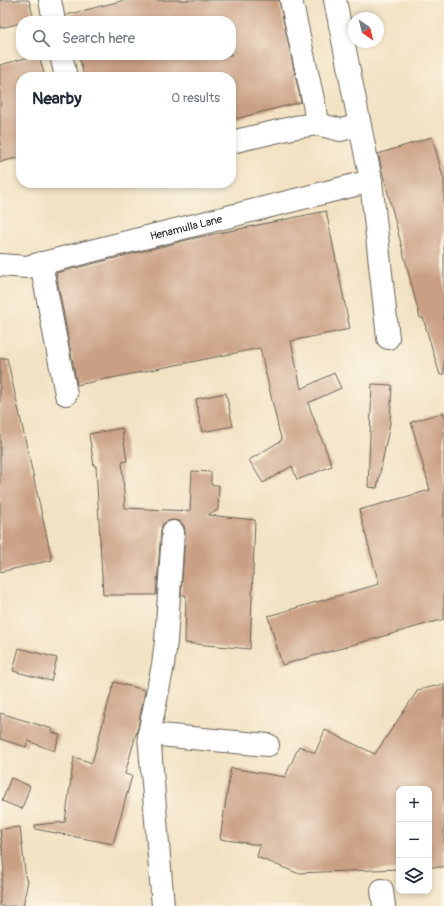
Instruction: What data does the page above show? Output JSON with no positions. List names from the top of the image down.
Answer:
{
  "streets": {
    "street": ["Henamulla Lane"]
  },
  "north": "bottom right",
  "page": {
    "search": "Search here",
    "heading": ["Nearby", "0 results"],
    "map_buttons": ["+", "−"]
  }
}
